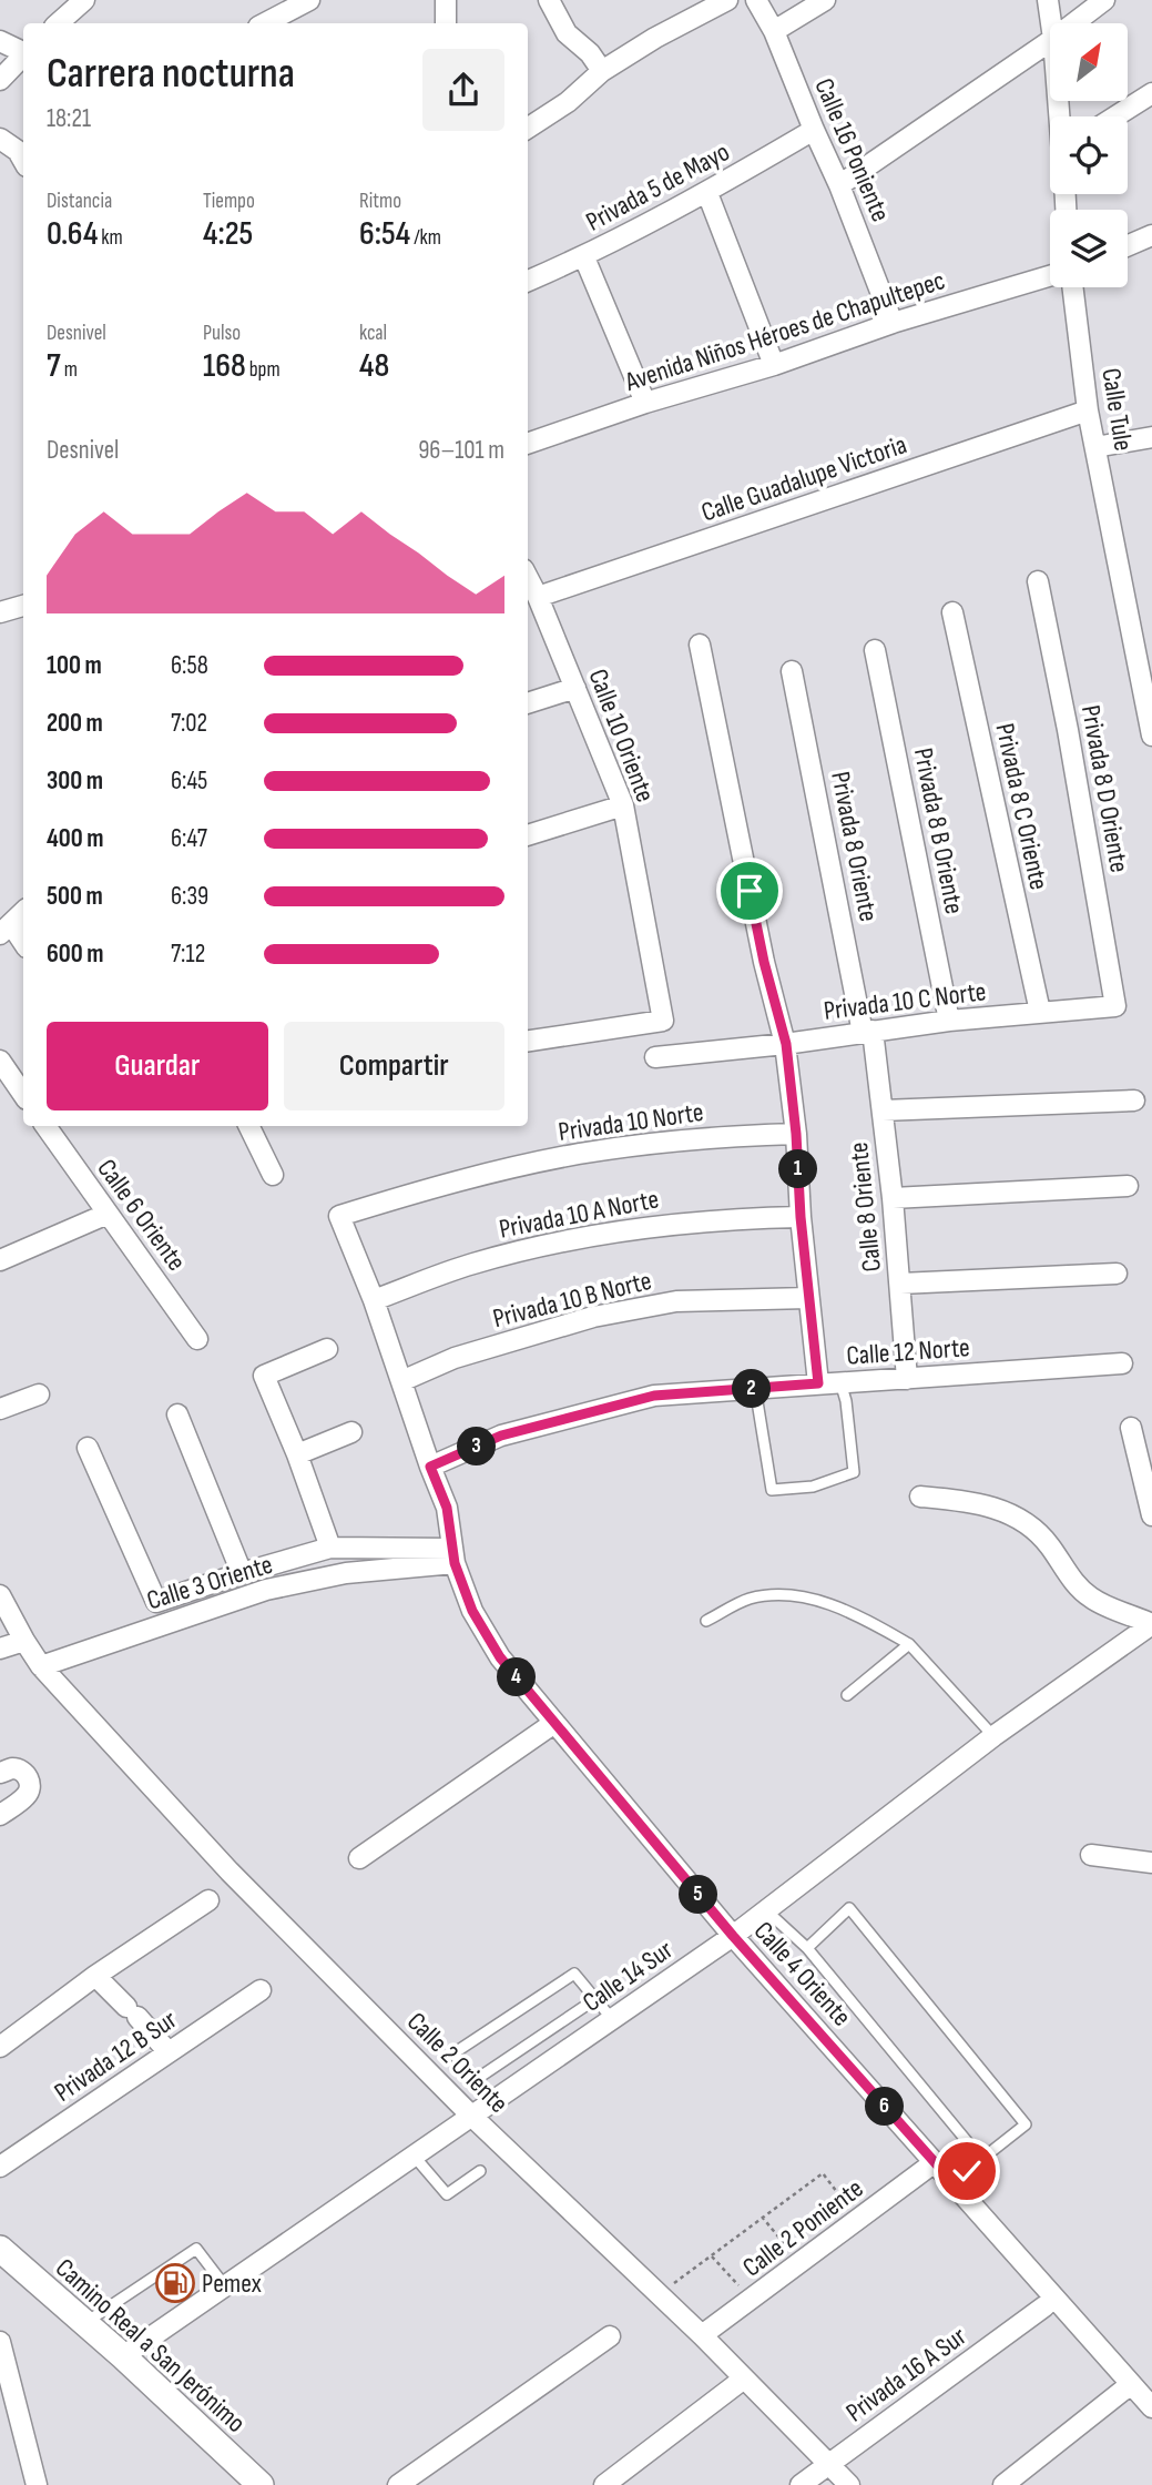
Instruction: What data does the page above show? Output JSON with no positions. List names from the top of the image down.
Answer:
{
  "streets": {
    "street": [
      "Calle 16 Poniente",
      "Privada 5 de Mayo",
      "Avenida Niños Héroes de Chapultepec",
      "Calle Tule",
      "Calle Guadalupe Victoria",
      "Calle 10 Oriente",
      "Privada 8 D Oriente",
      "Privada 8 C Oriente",
      "Privada 8 B Oriente",
      "Privada 8 Oriente",
      "Privada 10 C Norte",
      "Privada 10 Norte",
      "Calle 8 Oriente",
      "Privada 10 A Norte",
      "Calle 6 Oriente",
      "Privada 10 B Norte",
      "Calle 12 Norte",
      "Calle 3 Oriente",
      "Calle 4 Oriente",
      "Calle 14 Sur",
      "Privada 12 B Sur",
      "Calle 2 Oriente",
      "Calle 2 Poniente",
      "Camino Real a San Jerónimo",
      "Privada 16 A Sur"
    ]
  },
  "crossings": [
    ["Calle 16 Poniente", "Privada 5 de Mayo"],
    ["Calle 16 Poniente", "Avenida Niños Héroes de Chapultepec"],
    ["Calle Tule", "Calle Guadalupe Victoria"],
    ["Calle Guadalupe Victoria", "Calle 10 Oriente"],
    ["Privada 8 D Oriente", "Privada 10 C Norte"],
    ["Privada 8 C Oriente", "Privada 10 C Norte"],
    ["Privada 8 B Oriente", "Privada 10 C Norte"],
    ["Privada 8 Oriente", "Privada 10 C Norte"],
    ["Privada 8 Oriente", "Calle 8 Oriente"],
    ["Privada 10 C Norte", "Calle 8 Oriente"],
    ["Privada 10 Norte", "Calle 4 Oriente"],
    ["Calle 8 Oriente", "Calle 12 Norte"],
    ["Privada 10 A Norte", "Calle 4 Oriente"],
    ["Privada 10 B Norte", "Calle 4 Oriente"],
    ["Calle 12 Norte", "Calle 4 Oriente"],
    ["Calle 3 Oriente", "Calle 4 Oriente"],
    ["Calle 3 Oriente", "Calle 2 Oriente"],
    ["Calle 4 Oriente", "Calle 14 Sur"],
    ["Calle 4 Oriente", "Calle 2 Poniente"],
    ["Calle 14 Sur", "Calle 2 Oriente"],
    ["Calle 14 Sur", "Camino Real a San Jerónimo"],
    ["Calle 2 Oriente", "Calle 2 Poniente"],
    ["Calle 2 Oriente", "Privada 16 A Sur"]
  ],
  "places": {
    "fuel station": ["Pemex"]
  },
  "north": "top right",
  "page": {
    "heading": ["Carrera nocturna", "18:21"],
    "stats": [
      ["Distancia", "0.64 km"],
      ["Tiempo", "4:25"],
      ["Ritmo", "6:54 /km"],
      ["Desnivel", "7 m"],
      ["Pulso", "168 bpm"],
      ["kcal", "48"]
    ],
    "chart": ["Desnivel", "96–101 m"],
    "list": [
      {
        "name": "100 m",
        "note": "6:58"
      },
      {
        "name": "200 m",
        "note": "7:02"
      },
      {
        "name": "300 m",
        "note": "6:45"
      },
      {
        "name": "400 m",
        "note": "6:47"
      },
      {
        "name": "500 m",
        "note": "6:39"
      },
      {
        "name": "600 m",
        "note": "7:12"
      }
    ],
    "buttons": ["Guardar", "Compartir"],
    "pins": [
      "1",
      "2",
      "3",
      "4",
      "5",
      "6"
    ]
  }
}
